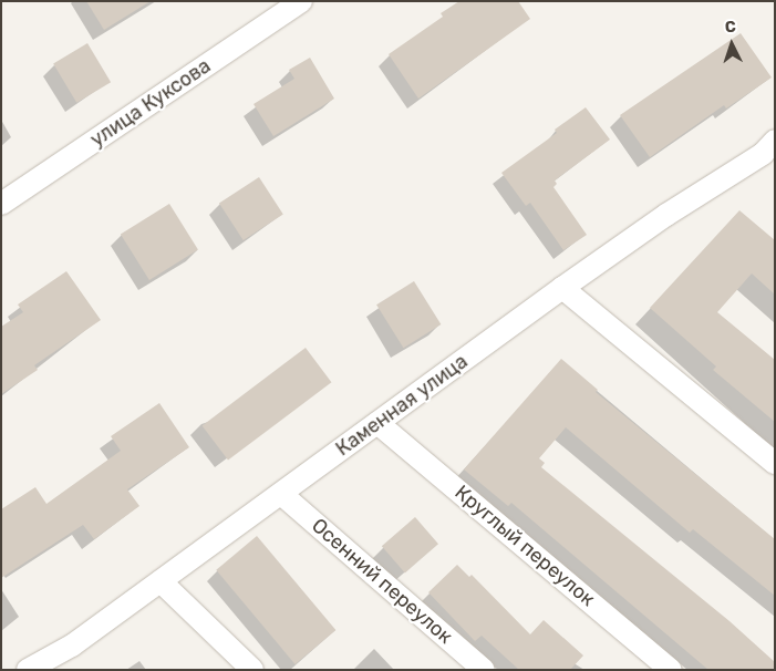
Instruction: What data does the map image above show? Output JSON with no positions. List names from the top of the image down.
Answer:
{
  "streets": {
    "street": [
      "улица Куксова",
      "Каменная улица",
      "Круглый переулок",
      "Осенний переулок"
    ]
  },
  "crossings": [
    ["Каменная улица", "Круглый переулок"],
    ["Каменная улица", "Осенний переулок"]
  ],
  "north": "top"
}
